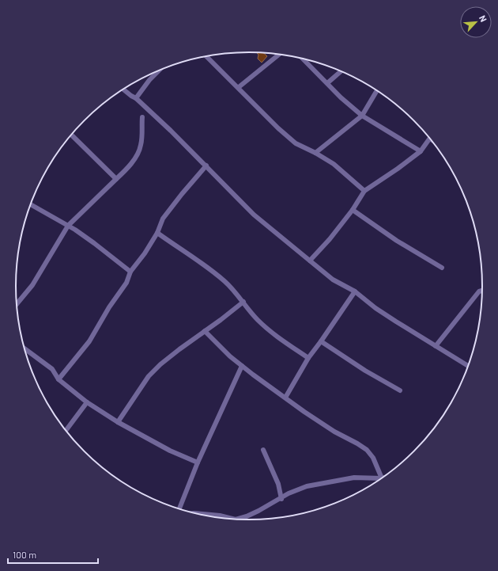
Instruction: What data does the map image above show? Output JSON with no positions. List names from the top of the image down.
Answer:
{
  "scale_bar": "100 m",
  "north": "top right"
}
